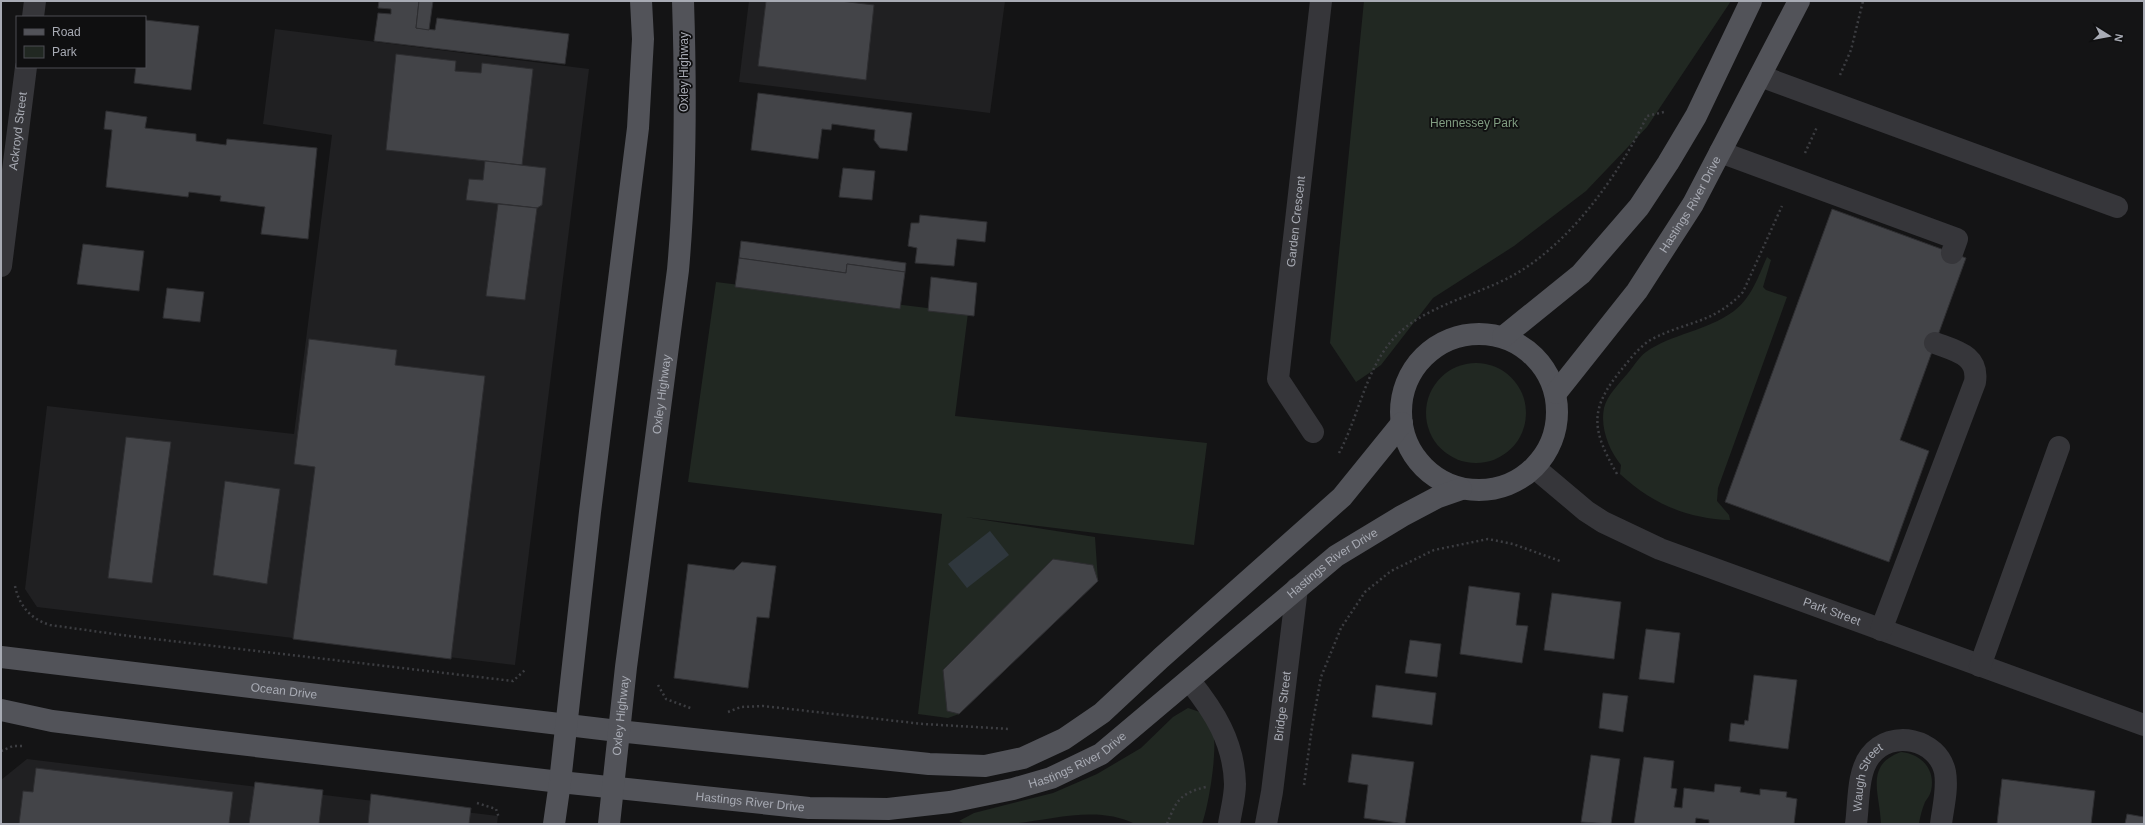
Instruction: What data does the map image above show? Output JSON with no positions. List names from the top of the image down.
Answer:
{
  "streets": {
    "main road": ["Oxley Highway", "Hastings River Drive", "Ocean Drive"],
    "street": [
      "Ackroyd Street",
      "Garden Crescent",
      "Park Street",
      "Bridge Street",
      "Waugh Street"
    ]
  },
  "crossings": [
    ["Oxley Highway", "Hastings River Drive"],
    ["Hastings River Drive", "Ocean Drive"],
    ["Hastings River Drive", "Bridge Street"]
  ],
  "parks": ["Hennessey Park"],
  "legend": ["Road", "Park"],
  "north": "right"
}
